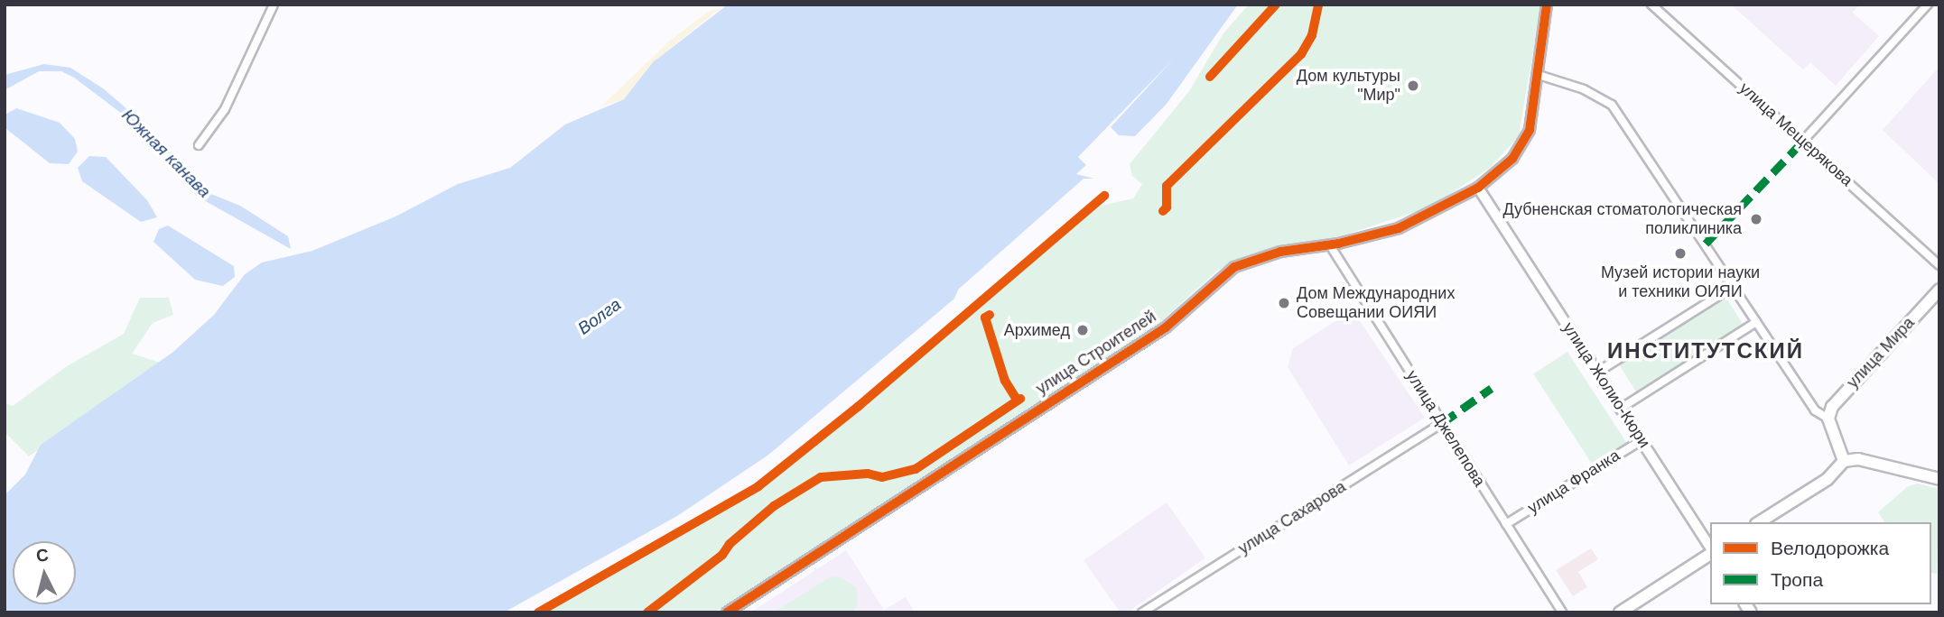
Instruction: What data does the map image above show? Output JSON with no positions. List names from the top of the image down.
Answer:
{
  "streets": {
    "main road": ["улица Мира"],
    "street": [
      "улица Мещерякова",
      "улица Строителей",
      "улица Жолио-Кюри",
      "улица Джелепова",
      "улица Франка",
      "улица Сахарова"
    ]
  },
  "crossings": [
    ["улица Строителей", "улица Жолио-Кюри"],
    ["улица Строителей", "улица Джелепова"],
    ["улица Жолио-Кюри", "улица Франка"],
    ["улица Джелепова", "улица Франка"],
    ["улица Джелепова", "улица Сахарова"]
  ],
  "districts": ["ИНСТИТУТСКИЙ"],
  "water": ["Южная канава", "Волга"],
  "places": [
    "Дом культуры \"Мир\"",
    "Дубненская стоматологическая поликлиника",
    "Музей истории науки и техники ОИЯИ",
    "Дом Международних Совещании ОИЯИ",
    "Архимед"
  ],
  "legend": ["Велодорожка", "Тропа"],
  "north": "top"
}
